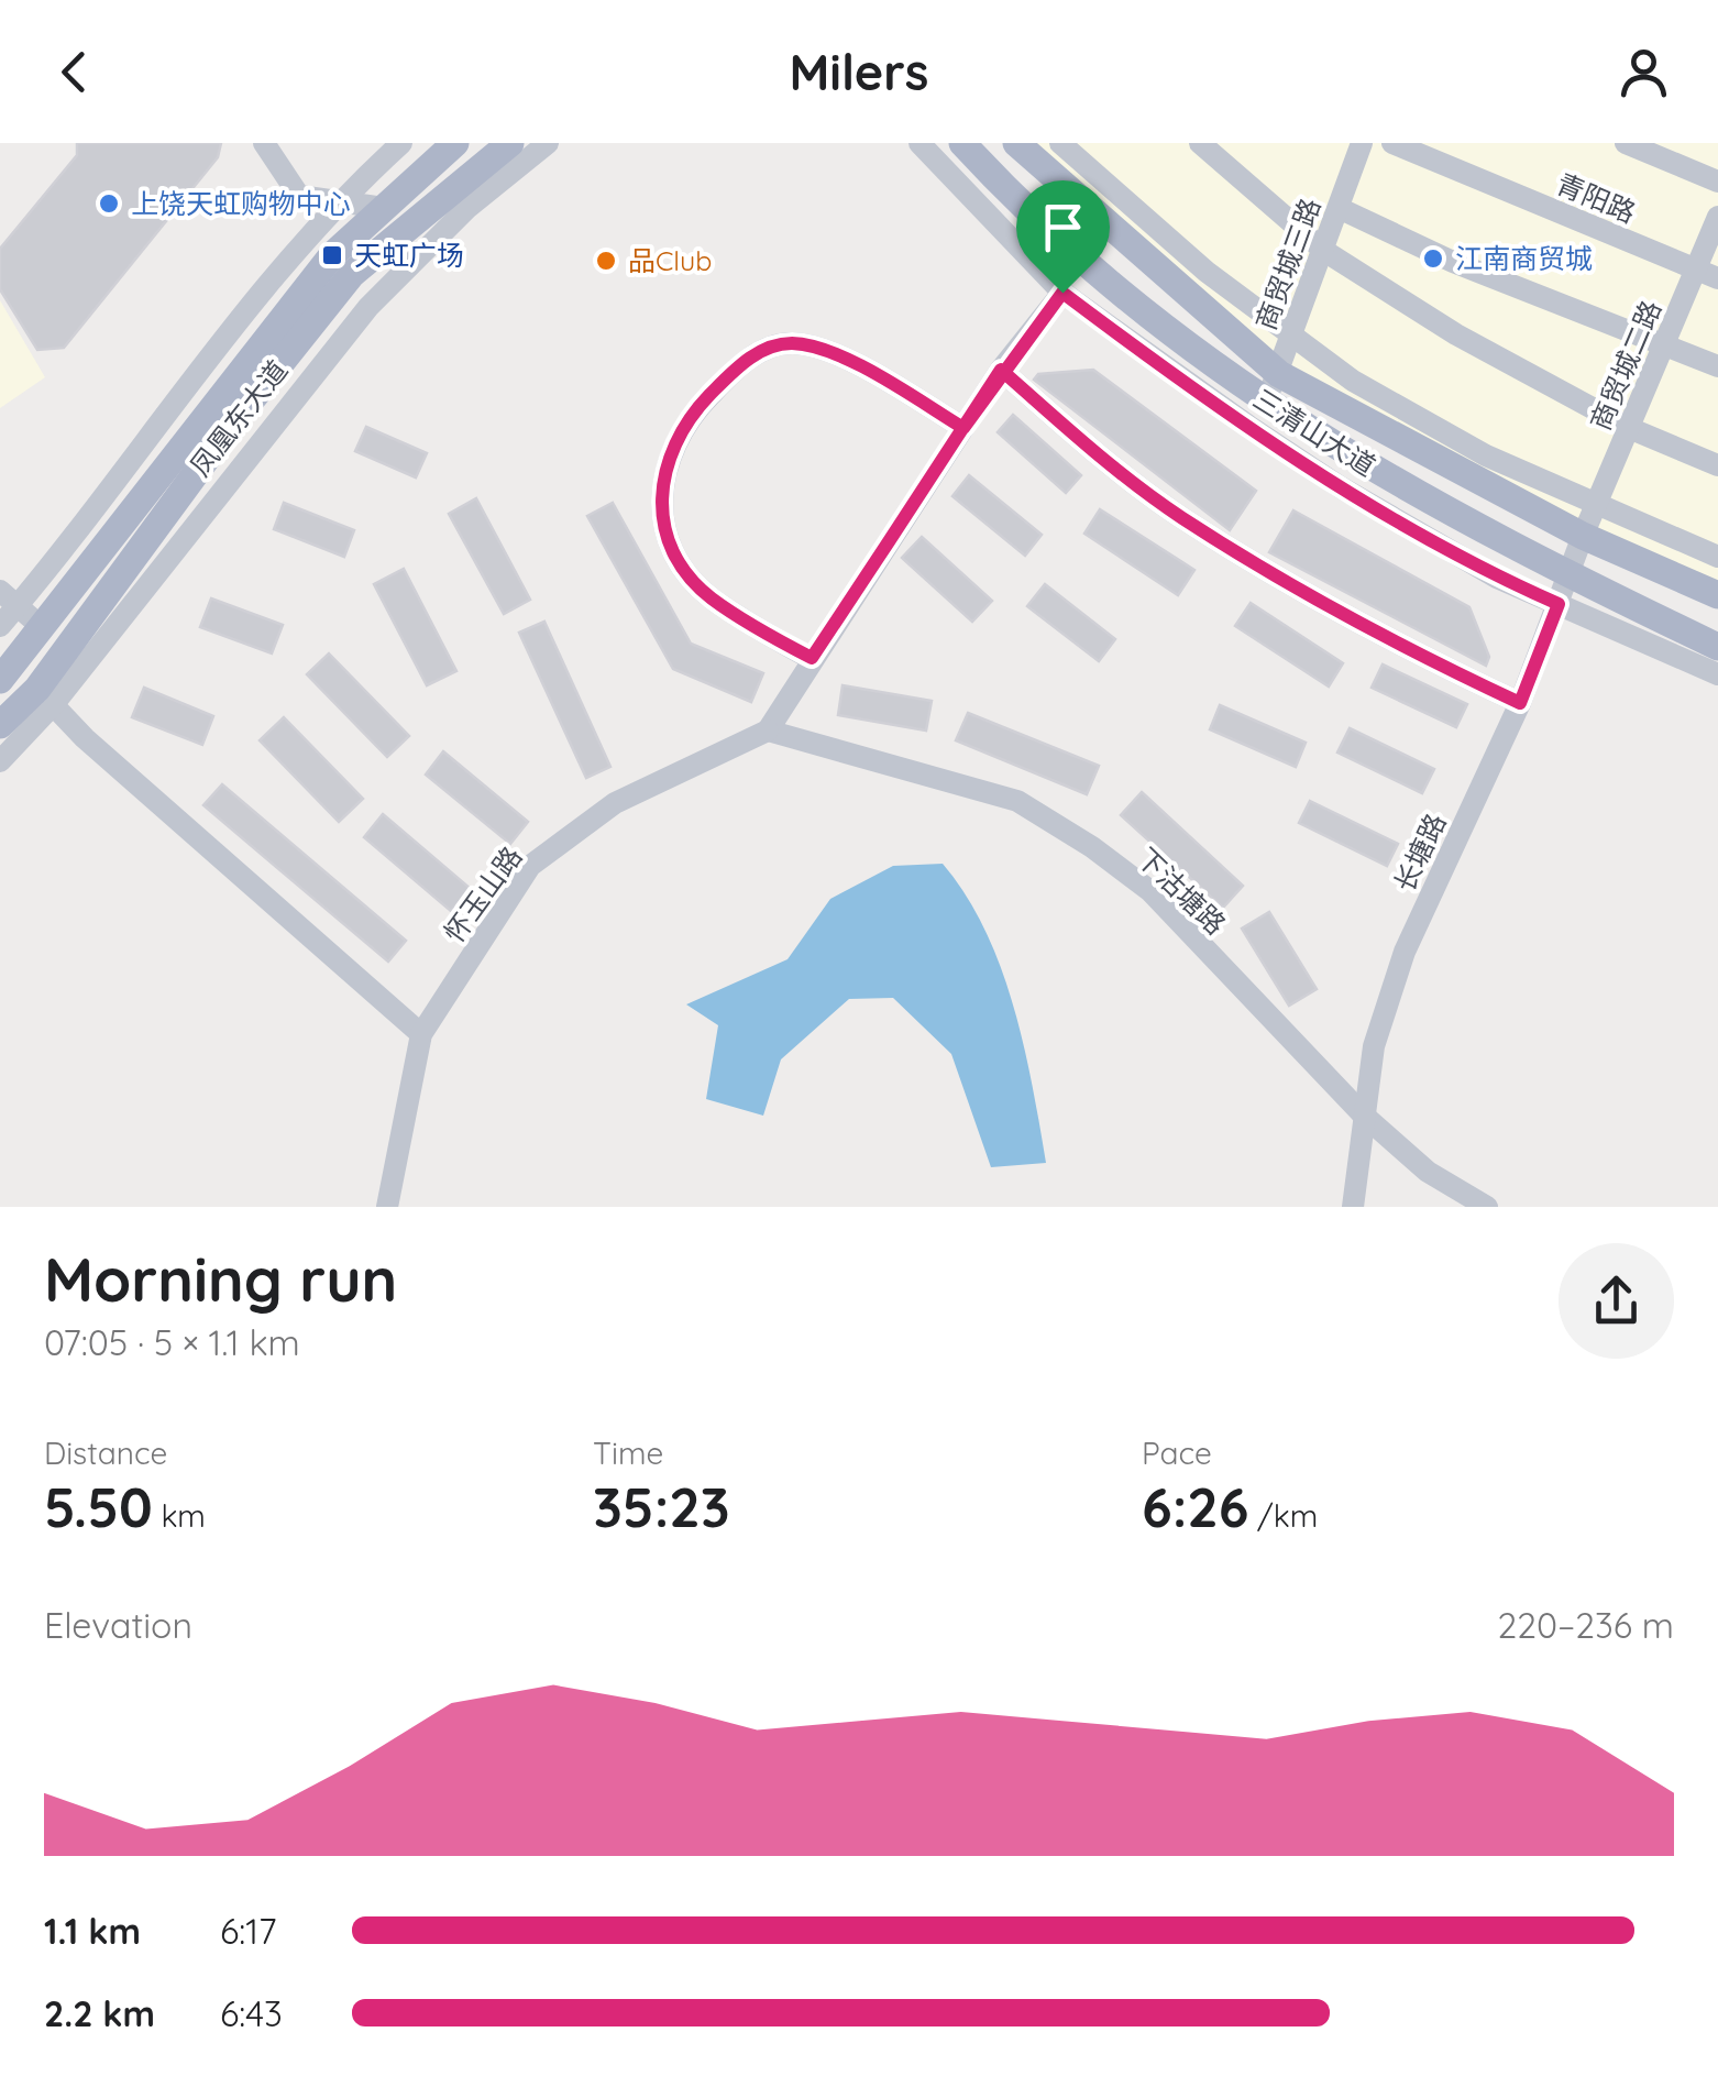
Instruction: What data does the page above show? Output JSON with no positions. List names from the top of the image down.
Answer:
{
  "streets": {
    "main road": ["凤凰东大道", "三清山大道"],
    "street": [
      "青阳路",
      "商贸城三路",
      "商贸城二路",
      "长塘路",
      "下沽塘路",
      "怀玉山路"
    ]
  },
  "crossings": [
    ["青阳路", "商贸城二路"],
    ["商贸城三路", "三清山大道"],
    ["商贸城二路", "三清山大道"],
    ["商贸城二路", "长塘路"],
    ["三清山大道", "长塘路"],
    ["长塘路", "下沽塘路"],
    ["下沽塘路", "怀玉山路"]
  ],
  "places": {
    "other": ["上饶天虹购物中心", "江南商贸城", "品Club"],
    "transit": ["天虹广场"]
  },
  "page": {
    "header": "Milers",
    "heading": ["Morning run", "07:05 · 5 × 1.1 km"],
    "stats": [
      ["Distance", "5.50 km"],
      ["Time", "35:23"],
      ["Pace", "6:26 /km"]
    ],
    "chart": ["Elevation", "220–236 m"],
    "list": [
      {
        "name": "1.1 km",
        "note": "6:17"
      },
      {
        "name": "2.2 km",
        "note": "6:43"
      }
    ]
  }
}
